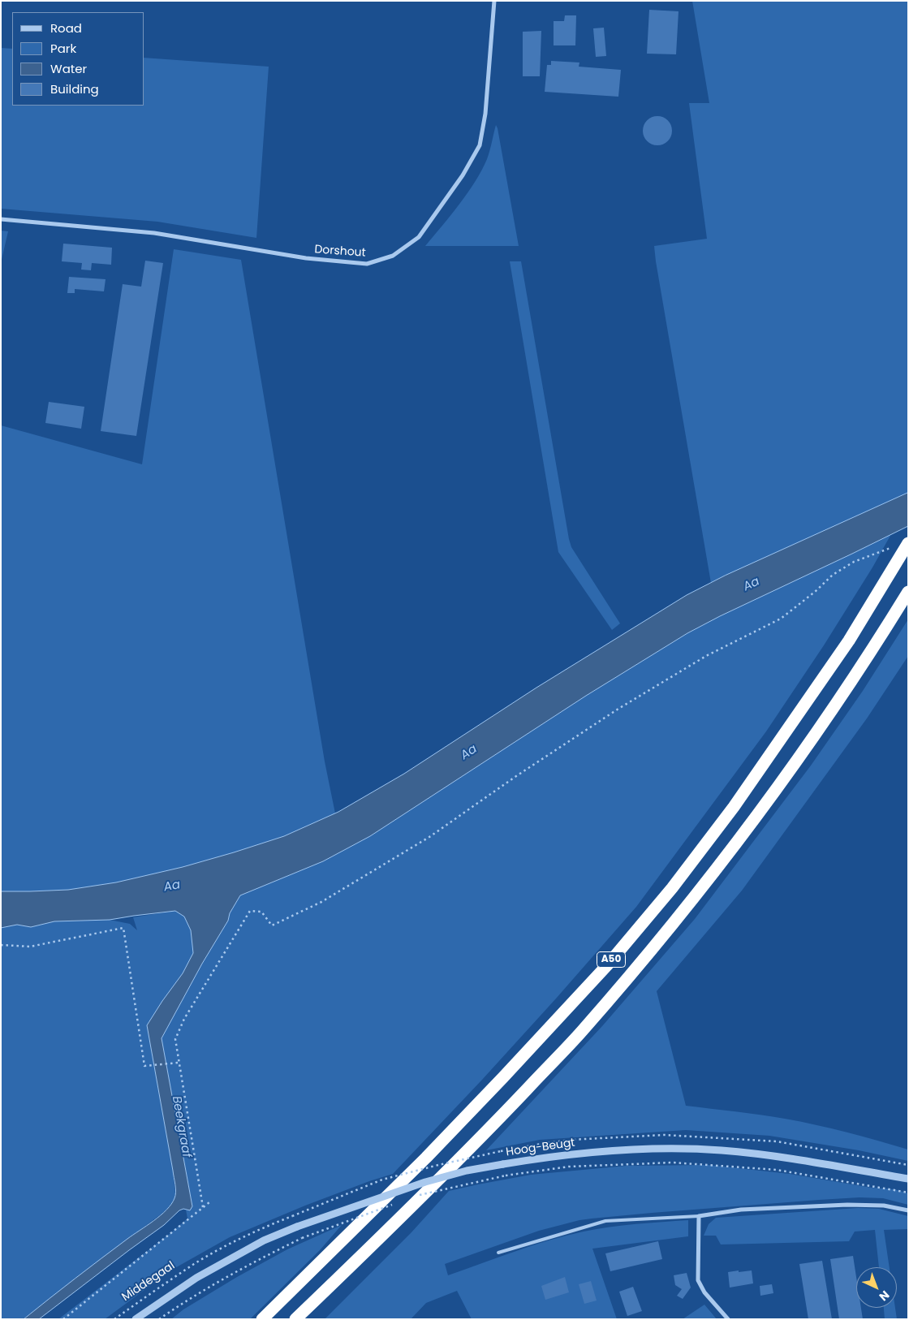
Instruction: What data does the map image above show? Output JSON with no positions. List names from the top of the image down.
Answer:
{
  "streets": {
    "highway": ["A50"],
    "street": ["Dorshout", "Hoog-Beugt", "Middegaal"]
  },
  "crossings": [
    ["Hoog-Beugt", "Middegaal"]
  ],
  "water": ["Aa", "Beekgraaf"],
  "legend": [
    "Road",
    "Park",
    "Water",
    "Building"
  ],
  "north": "bottom right"
}
